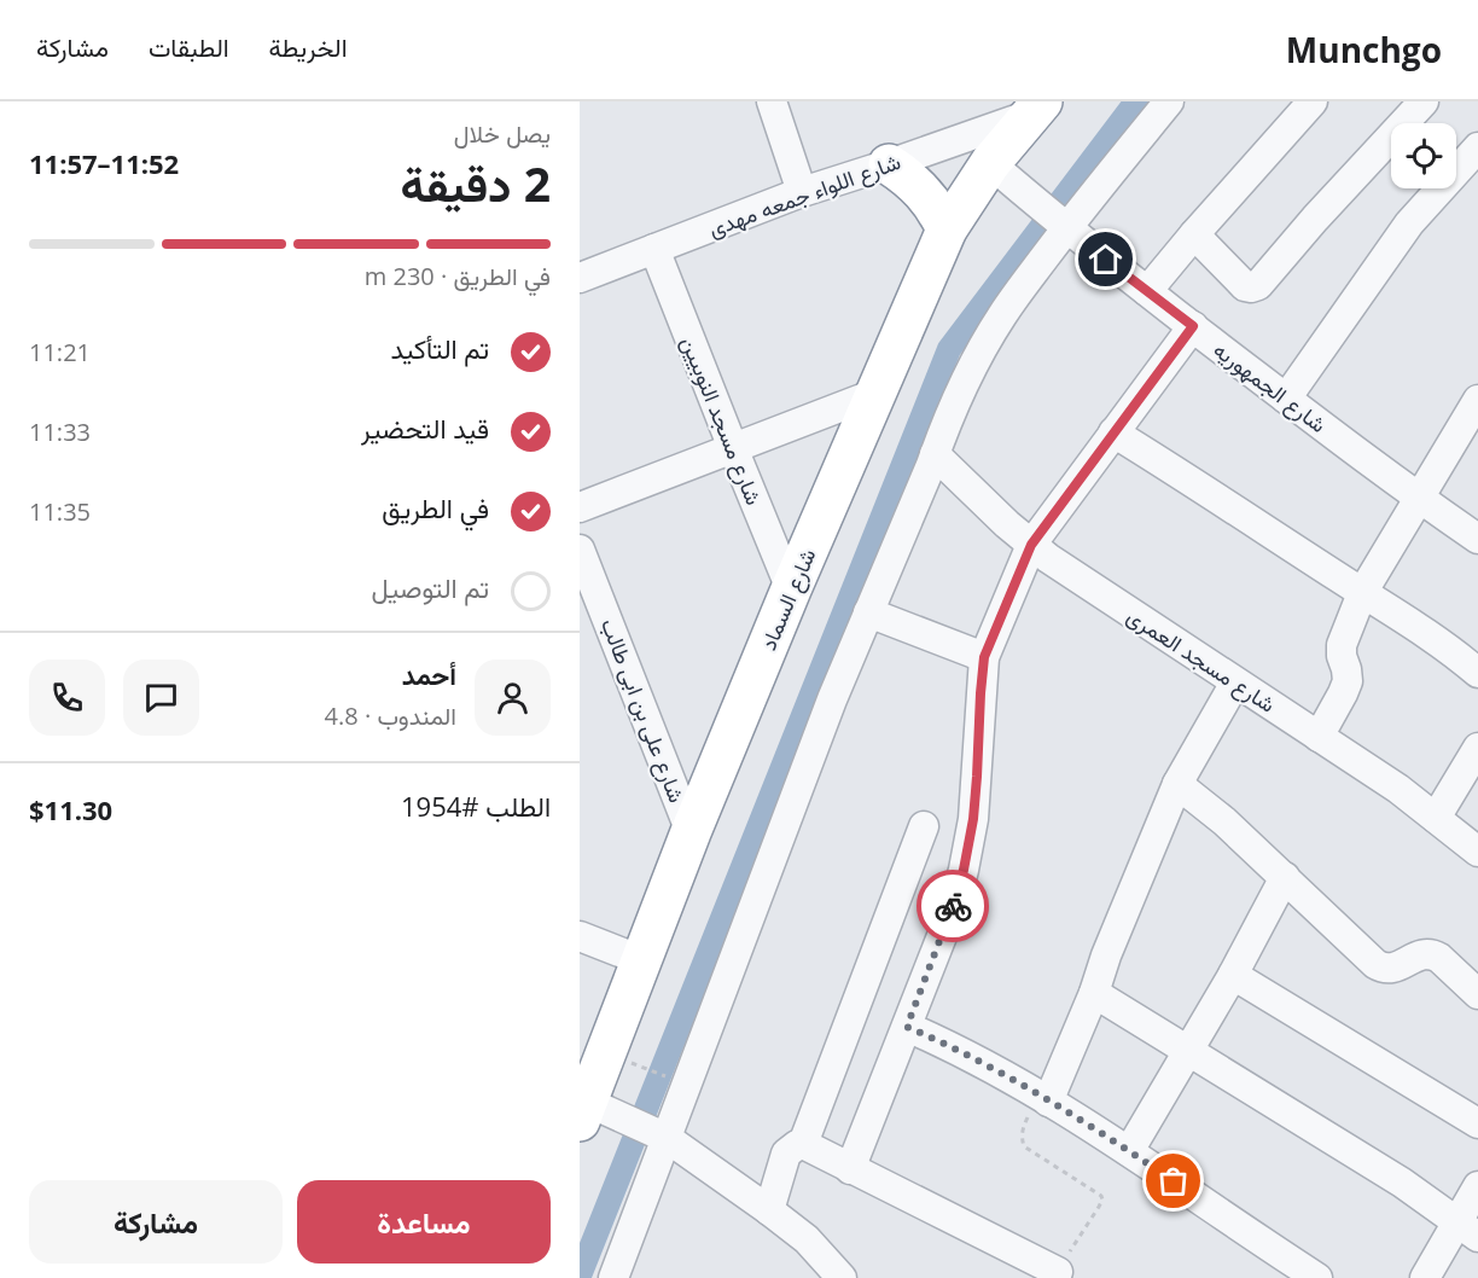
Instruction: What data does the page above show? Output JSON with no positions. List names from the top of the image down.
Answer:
{
  "streets": {
    "highway": ["شارع السماد"],
    "street": [
      "شارع اللواء جمعه مهدى",
      "شارع الجمهوريه",
      "شارع مسجد النوبيين",
      "شارع مسجد العمرى",
      "شارع على بن ابى طالب"
    ]
  },
  "crossings": [
    ["شارع اللواء جمعه مهدى", "شارع مسجد النوبيين"],
    ["شارع اللواء جمعه مهدى", "شارع السماد"],
    ["شارع الجمهوريه", "شارع السماد"],
    ["شارع مسجد النوبيين", "شارع السماد"],
    ["شارع السماد", "شارع على بن ابى طالب"]
  ],
  "page": {
    "header": "Munchgo",
    "nav": ["الخريطة", "الطبقات", "مشاركة"],
    "heading": ["2 دقيقة", "يصل خلال", "11:52–11:57"],
    "panel": [
      "أحمد",
      "المندوب · 4.8",
      "الطلب #1954",
      "$11.30"
    ],
    "bar": "في الطريق · 230 m",
    "list": [
      ["تم التأكيد", "11:21"],
      ["قيد التحضير", "11:33"],
      ["في الطريق", "11:35"],
      "تم التوصيل"
    ],
    "buttons": ["مساعدة", "مشاركة"]
  }
}
